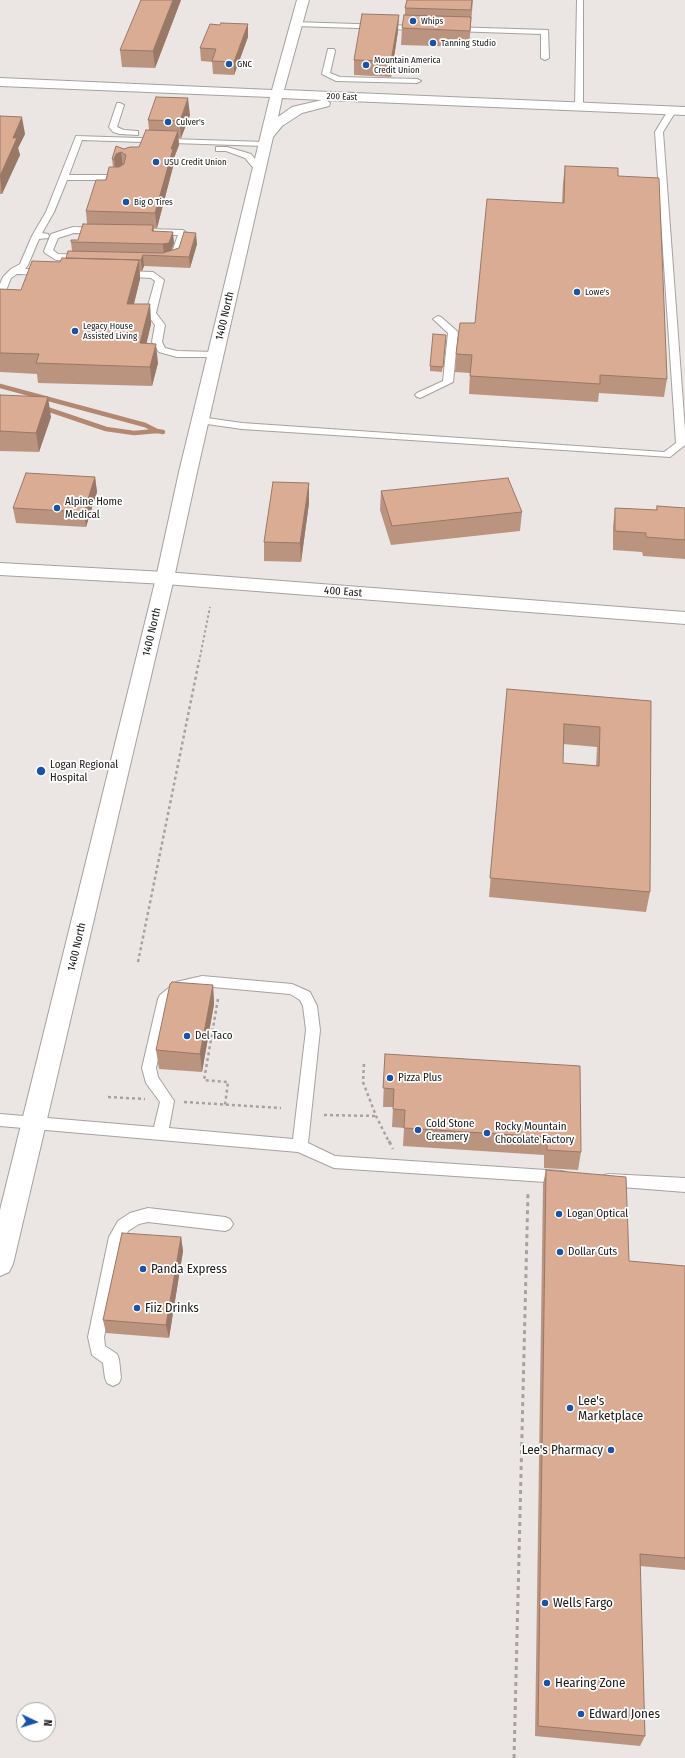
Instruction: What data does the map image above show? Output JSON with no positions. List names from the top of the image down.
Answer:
{
  "streets": {
    "main road": ["200 East", "1400 North", "400 East"]
  },
  "crossings": [
    ["200 East", "1400 North"],
    ["1400 North", "400 East"]
  ],
  "places": [
    "Whips",
    "Tanning Studio",
    "GNC",
    "Mountain America Credit Union",
    "Culver's",
    "USU Credit Union",
    "Big O Tires",
    "Lowe's",
    "Legacy House Assisted Living",
    "Alpine Home Medical",
    "Logan Regional Hospital",
    "Del Taco",
    "Pizza Plus",
    "Cold Stone Creamery",
    "Rocky Mountain Chocolate Factory",
    "Logan Optical",
    "Dollar Cuts",
    "Panda Express",
    "Fiiz Drinks",
    "Lee's Marketplace",
    "Lee's Pharmacy",
    "Wells Fargo",
    "Hearing Zone",
    "Edward Jones"
  ],
  "north": "right"
}
